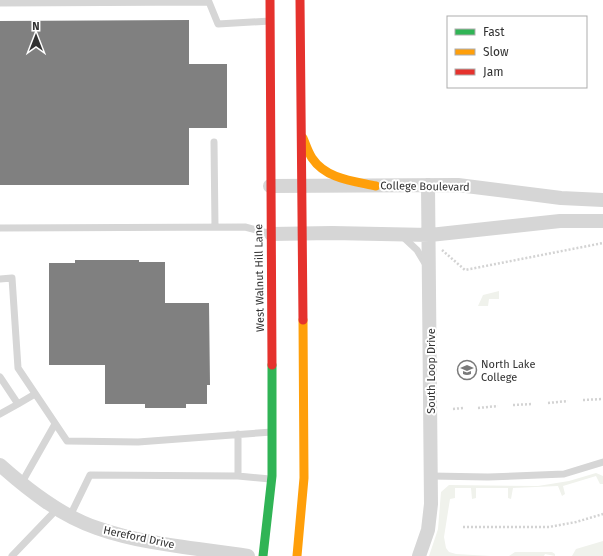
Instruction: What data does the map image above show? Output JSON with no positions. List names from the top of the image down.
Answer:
{
  "streets": {
    "main road": ["West Walnut Hill Lane"],
    "street": ["College Boulevard", "South Loop Drive", "Hereford Drive"]
  },
  "crossings": [
    ["College Boulevard", "West Walnut Hill Lane"],
    ["College Boulevard", "South Loop Drive"]
  ],
  "places": {
    "school or university": ["North Lake College"]
  },
  "legend": ["Fast", "Slow", "Jam"],
  "north": "top"
}
